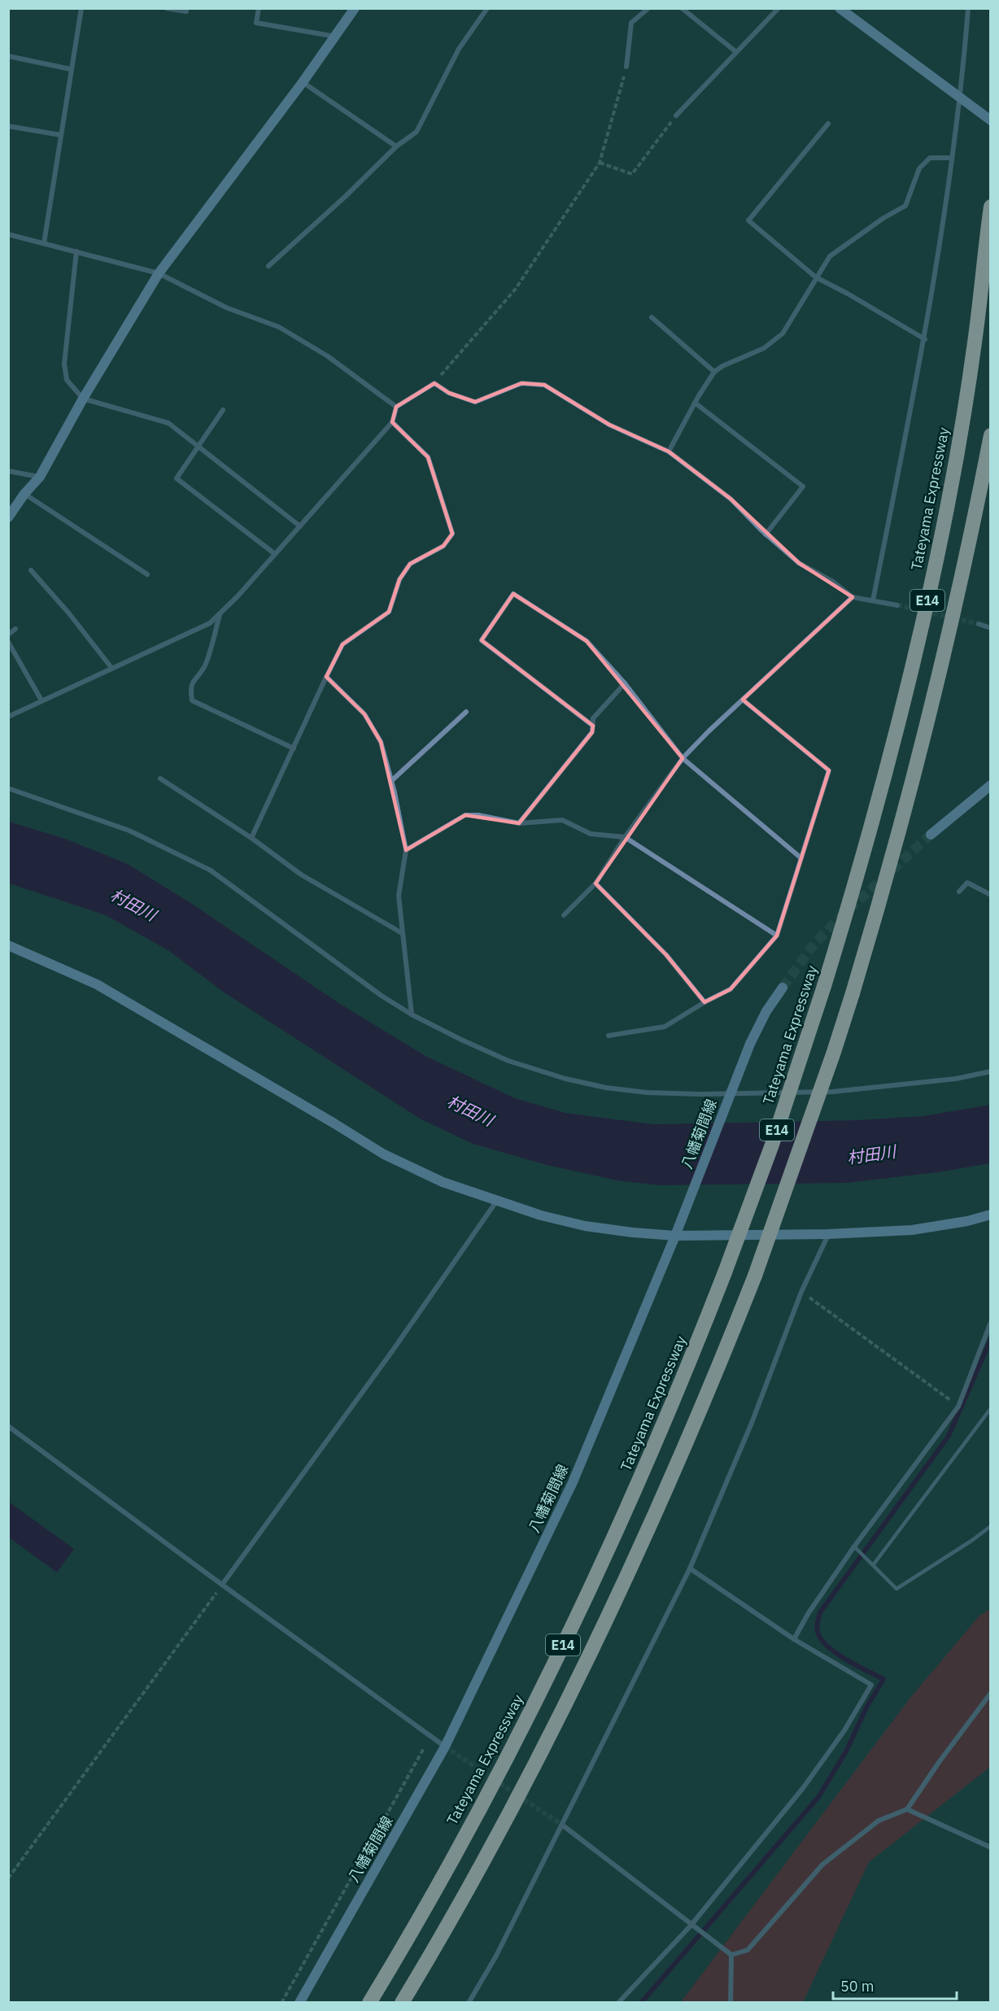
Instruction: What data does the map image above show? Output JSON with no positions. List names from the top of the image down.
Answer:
{
  "streets": {
    "highway": ["Tateyama Expressway", "E14"],
    "street": ["八幡菊間線"]
  },
  "water": ["村田川"],
  "scale_bar": "50 m"
}
